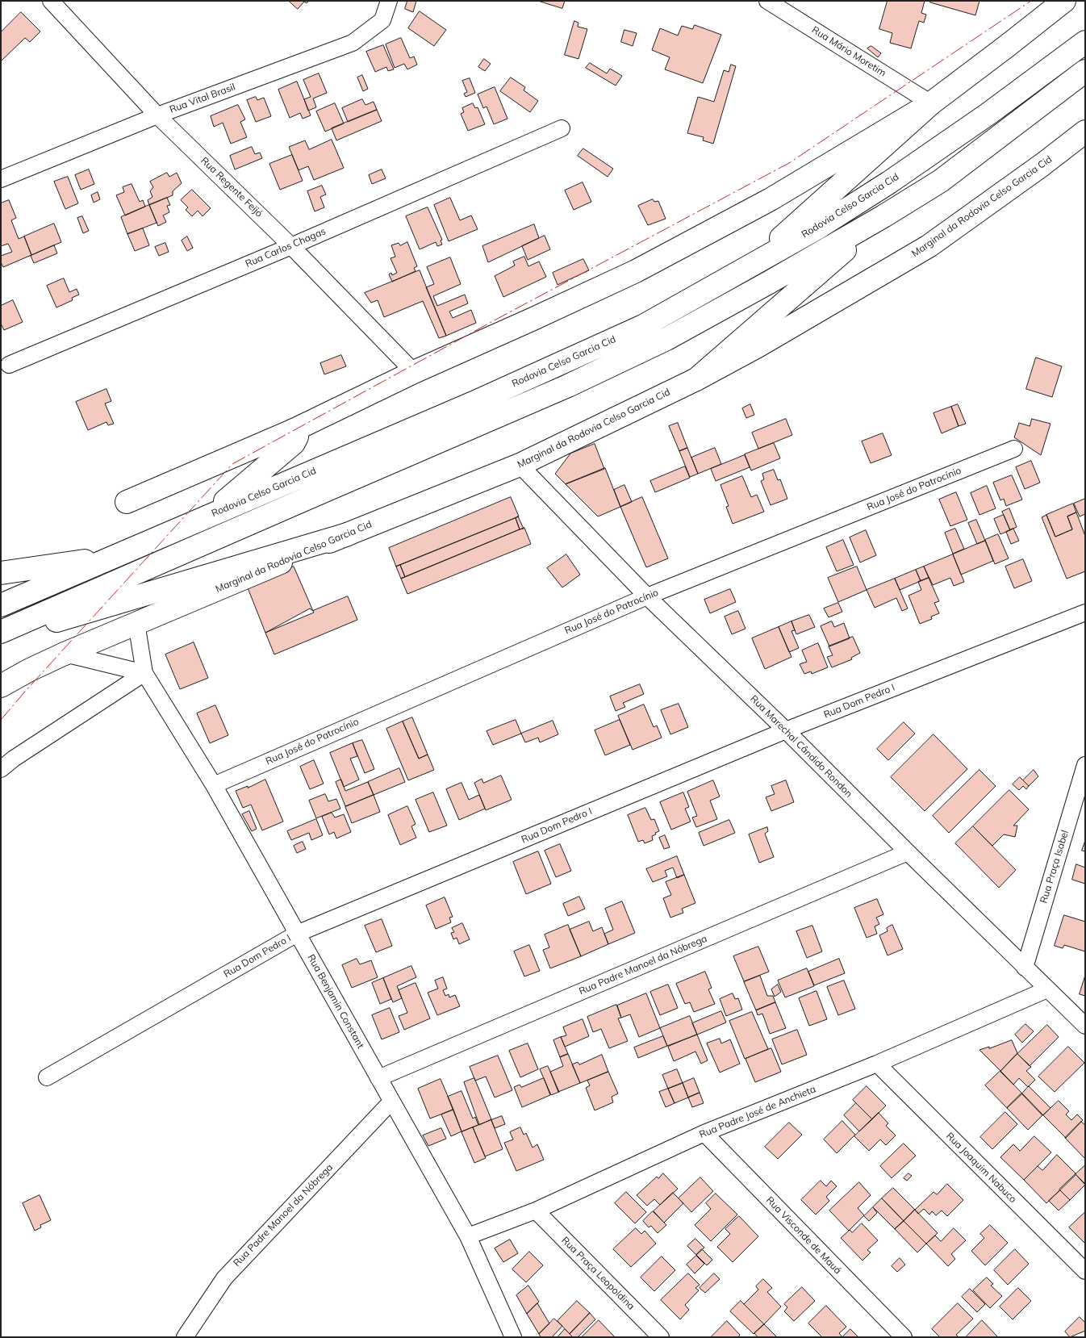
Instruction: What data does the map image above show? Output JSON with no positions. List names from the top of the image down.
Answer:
{
  "streets": {
    "main road": ["Rodovia Celso Garcia Cid", "Marginal da Rodovia Celso Garcia Cid"],
    "street": [
      "Rua Mário Moretim",
      "Rua Vital Brasil",
      "Rua Regente Feijó",
      "Rua Carlos Chagas",
      "Rua José do Patrocínio",
      "Rua Dom Pedro I",
      "Rua Marechal Cândido Rondon",
      "Rua Praça Isabel",
      "Rua Padre Manoel da Nóbrega",
      "Rua Benjamin Constant",
      "Rua Padre José de Anchieta",
      "Rua Joaquim Nabuco",
      "Rua Visconde de Mauá",
      "Rua Praça Leopoldina"
    ]
  },
  "crossings": [
    ["Rua Vital Brasil", "Rua Regente Feijó"],
    ["Rua Regente Feijó", "Rua Carlos Chagas"],
    ["Marginal da Rodovia Celso Garcia Cid", "Rua Marechal Cândido Rondon"],
    ["Marginal da Rodovia Celso Garcia Cid", "Rua Benjamin Constant"],
    ["Rua José do Patrocínio", "Rua Marechal Cândido Rondon"],
    ["Rua José do Patrocínio", "Rua Benjamin Constant"],
    ["Rua Dom Pedro I", "Rua Marechal Cândido Rondon"],
    ["Rua Dom Pedro I", "Rua Benjamin Constant"],
    ["Rua Marechal Cândido Rondon", "Rua Praça Isabel"],
    ["Rua Marechal Cândido Rondon", "Rua Padre Manoel da Nóbrega"],
    ["Rua Marechal Cândido Rondon", "Rua Padre José de Anchieta"],
    ["Rua Padre Manoel da Nóbrega", "Rua Benjamin Constant"],
    ["Rua Benjamin Constant", "Rua Padre José de Anchieta"],
    ["Rua Padre José de Anchieta", "Rua Joaquim Nabuco"],
    ["Rua Padre José de Anchieta", "Rua Visconde de Mauá"],
    ["Rua Padre José de Anchieta", "Rua Praça Leopoldina"]
  ]
}
